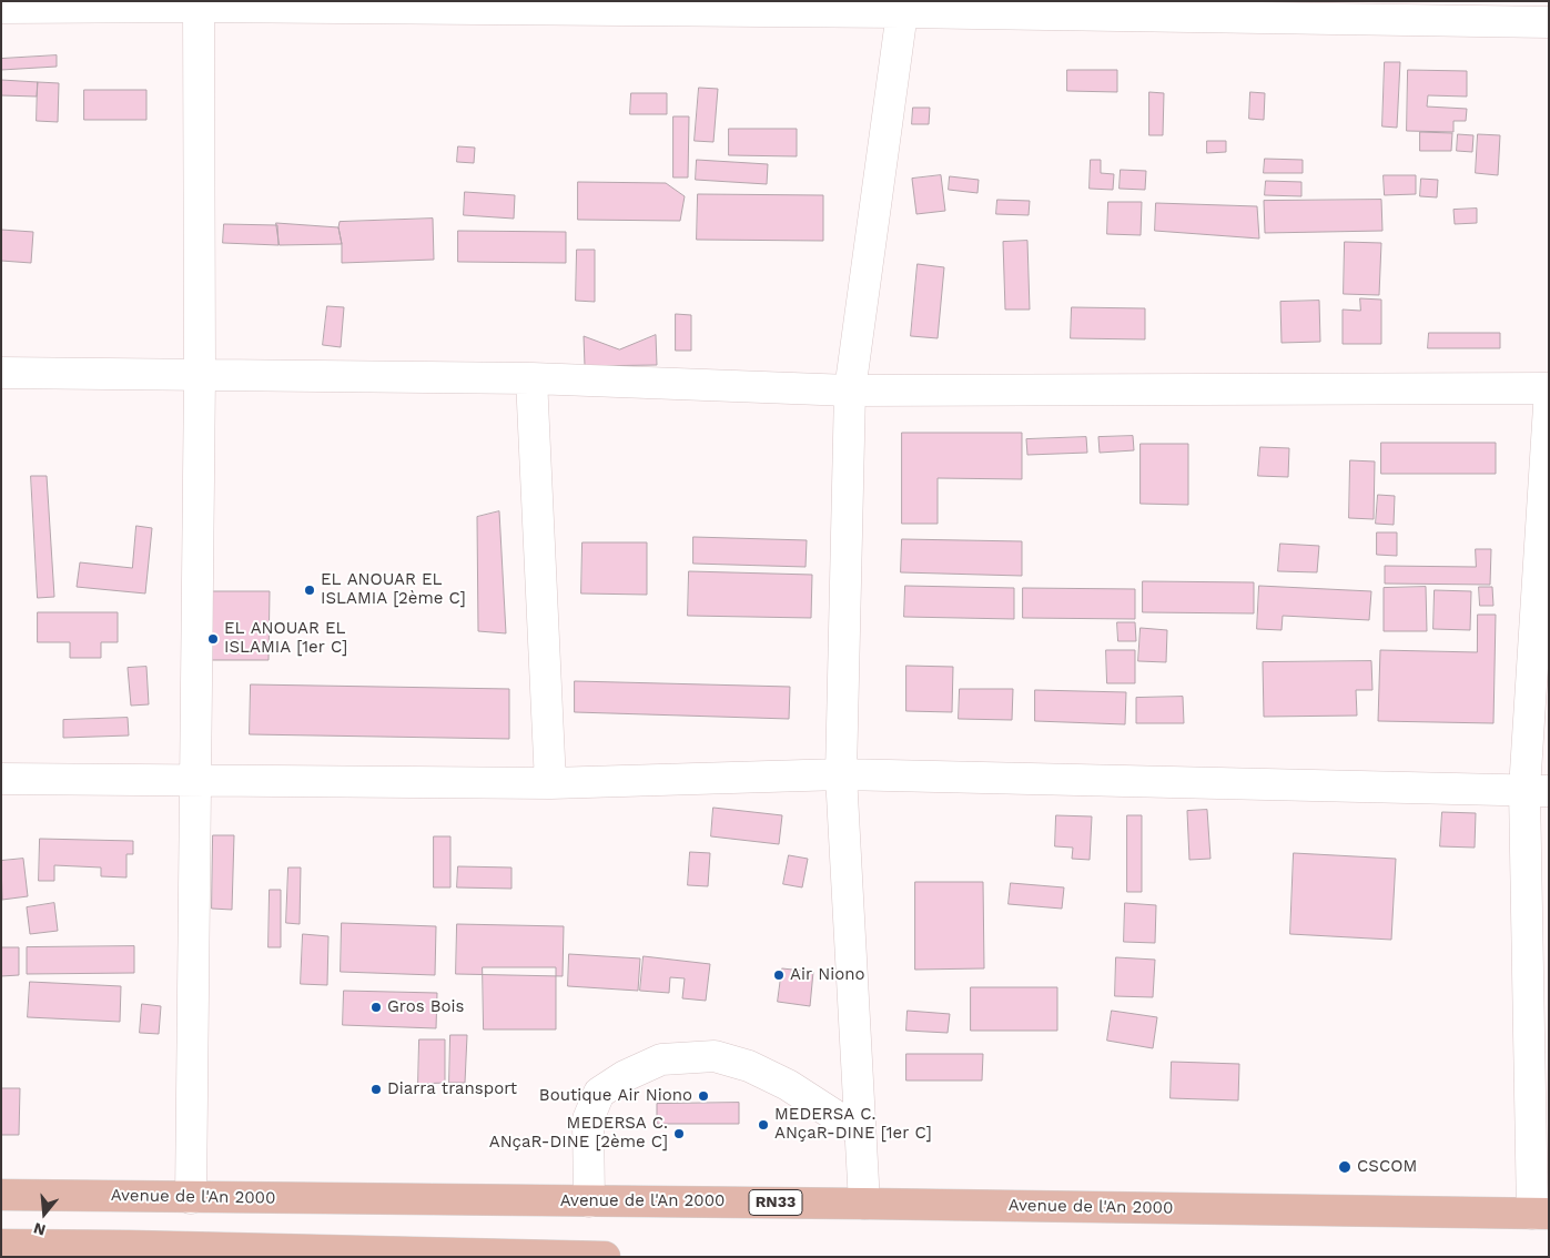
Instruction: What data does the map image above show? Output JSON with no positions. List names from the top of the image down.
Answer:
{
  "streets": {
    "main road": ["Avenue de l'An 2000", "RN33"]
  },
  "places": [
    "EL ANOUAR EL ISLAMIA [2ème C]",
    "EL ANOUAR EL ISLAMIA [1er C]",
    "Air Niono",
    "Gros Bois",
    "Diarra transport",
    "Boutique Air Niono",
    "MEDERSA C. ANçaR-DINE [1er C]",
    "MEDERSA C. ANçaR-DINE [2ème C]",
    "CSCOM"
  ],
  "north": "bottom"
}
